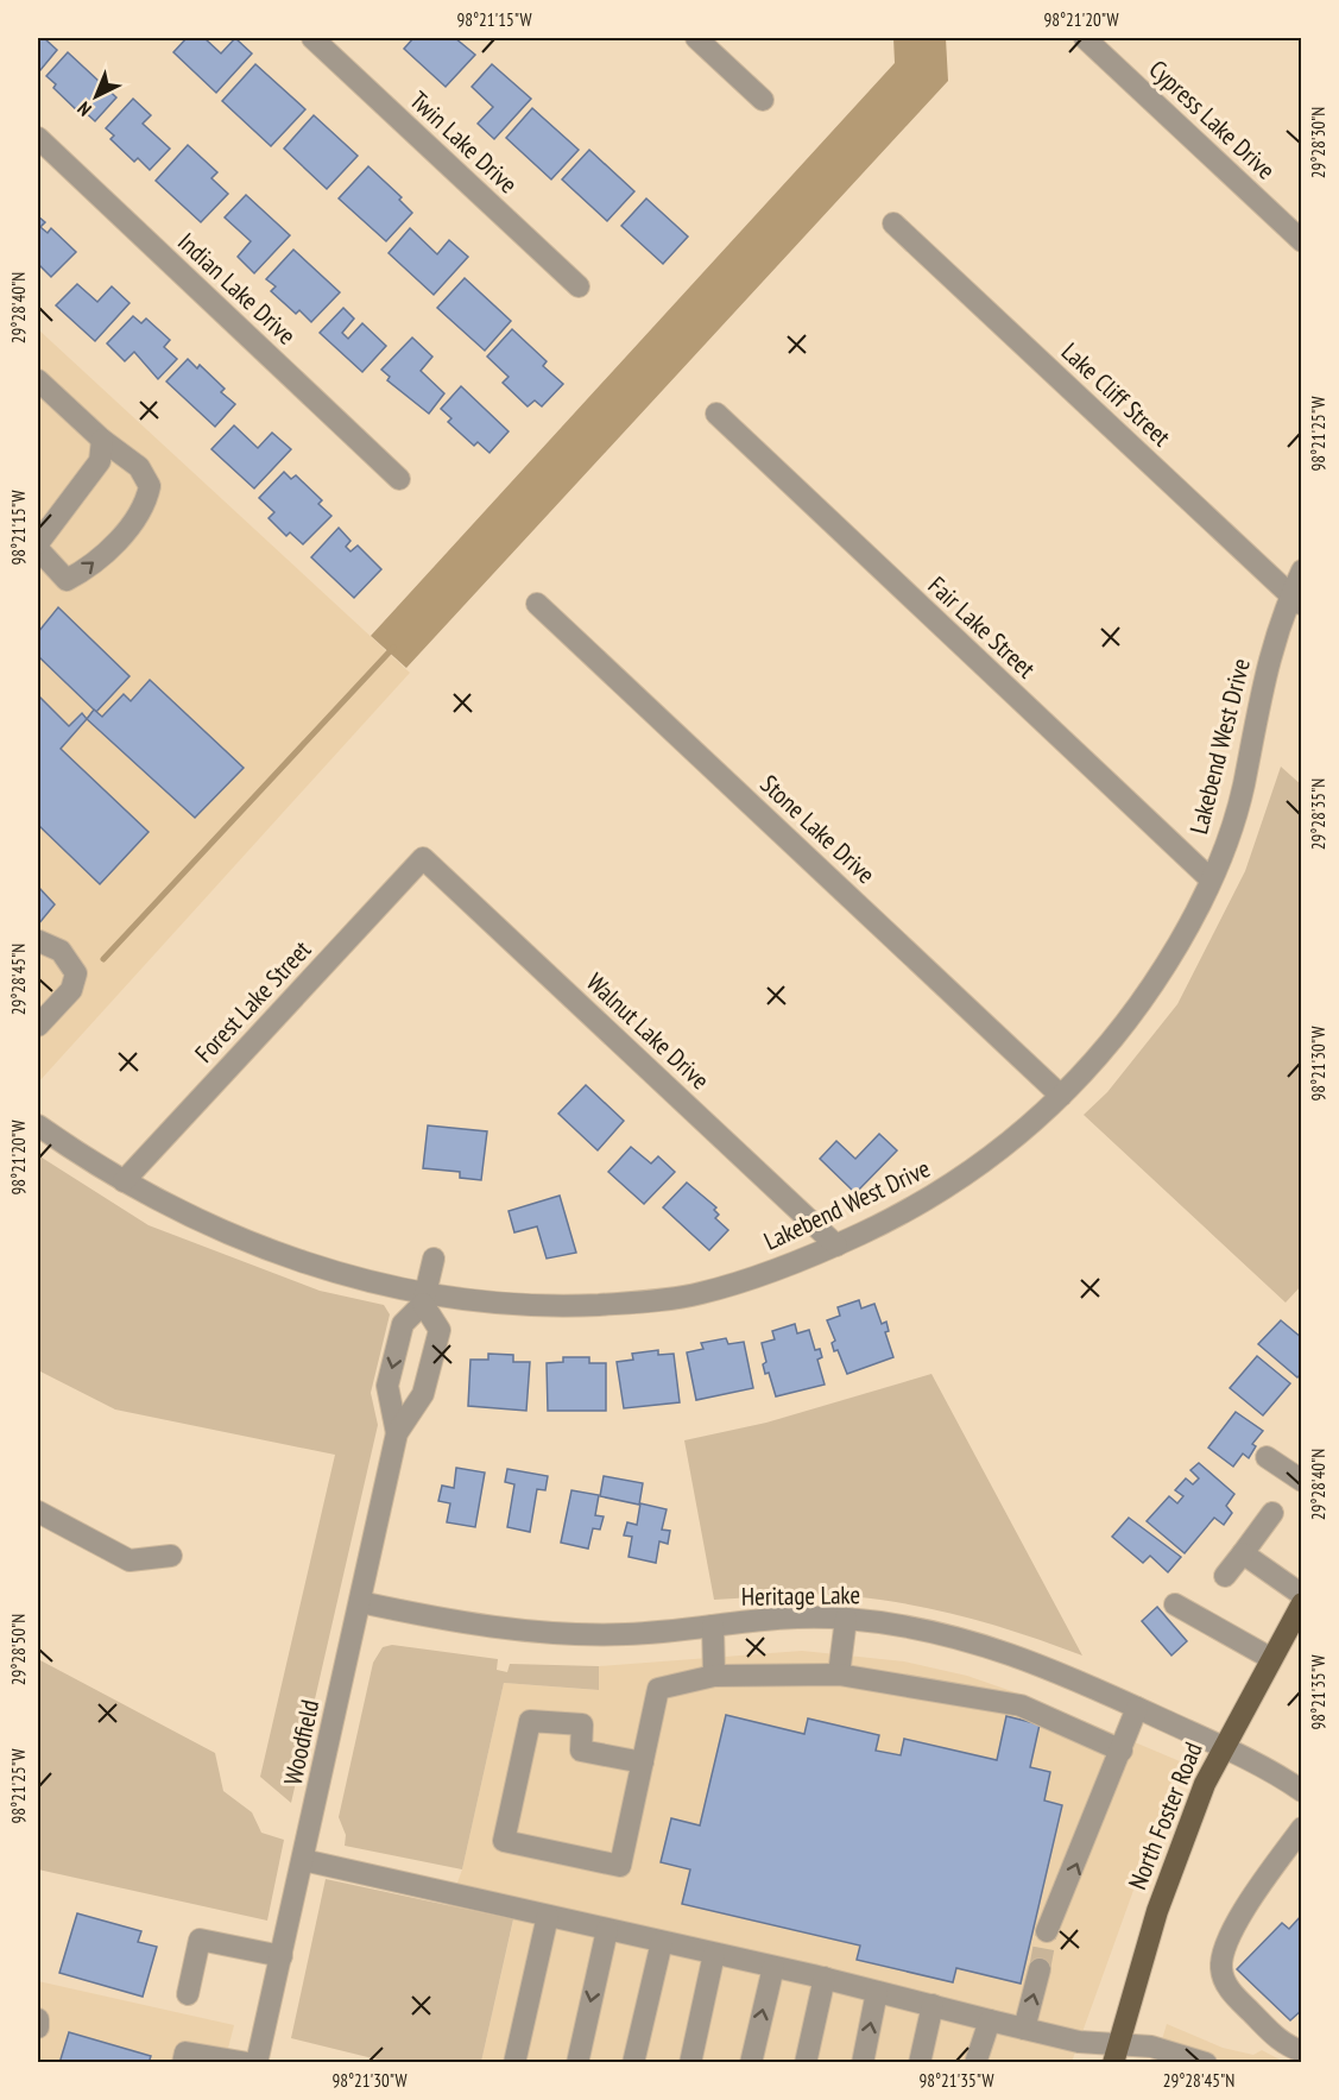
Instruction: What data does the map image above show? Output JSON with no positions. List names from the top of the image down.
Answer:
{
  "streets": {
    "main road": ["North Foster Road"],
    "street": [
      "Cypress Lake Drive",
      "Twin Lake Drive",
      "Indian Lake Drive",
      "Lake Cliff Street",
      "Fair Lake Street",
      "Lakebend West Drive",
      "Stone Lake Drive",
      "Forest Lake Street",
      "Walnut Lake Drive",
      "Heritage Lake",
      "Woodfield"
    ]
  },
  "crossings": [
    ["Lake Cliff Street", "Lakebend West Drive"],
    ["Fair Lake Street", "Lakebend West Drive"],
    ["Lakebend West Drive", "Stone Lake Drive"],
    ["Lakebend West Drive", "Forest Lake Street"],
    ["Lakebend West Drive", "Walnut Lake Drive"],
    ["Lakebend West Drive", "Woodfield"],
    ["Forest Lake Street", "Walnut Lake Drive"],
    ["Heritage Lake", "Woodfield"],
    ["Heritage Lake", "North Foster Road"]
  ],
  "north": "bottom left",
  "coordinates": [
    "98°21'15\"W",
    "98°21'20\"W",
    "29°28'30\"N",
    "29°28'40\"N",
    "98°21'25\"W",
    "29°28'35\"N",
    "29°28'45\"N",
    "98°21'30\"W",
    "29°28'50\"N",
    "98°21'35\"W"
  ]
}
